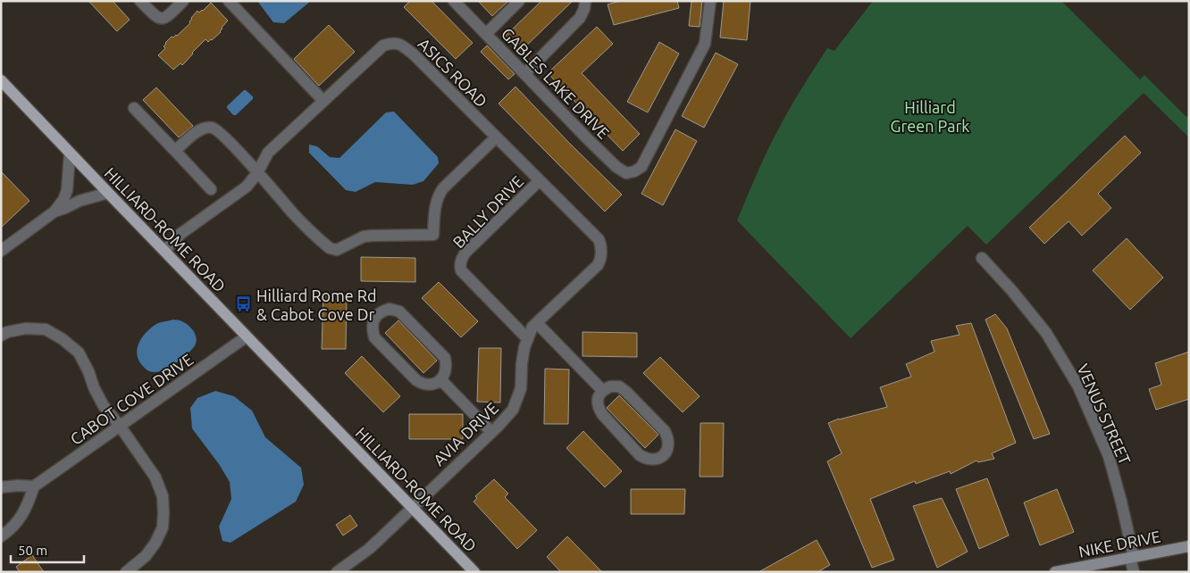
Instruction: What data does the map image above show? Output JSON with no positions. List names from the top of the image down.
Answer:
{
  "streets": {
    "main road": ["HILLIARD-ROME ROAD"],
    "street": [
      "ASICS ROAD",
      "GABLES LAKE DRIVE",
      "BALLY DRIVE",
      "CABOT COVE DRIVE",
      "VENUS STREET",
      "AVIA DRIVE",
      "NIKE DRIVE"
    ]
  },
  "crossings": [
    ["ASICS ROAD", "BALLY DRIVE"],
    ["ASICS ROAD", "HILLIARD-ROME ROAD"],
    ["ASICS ROAD", "AVIA DRIVE"],
    ["BALLY DRIVE", "AVIA DRIVE"],
    ["HILLIARD-ROME ROAD", "CABOT COVE DRIVE"],
    ["HILLIARD-ROME ROAD", "AVIA DRIVE"],
    ["VENUS STREET", "NIKE DRIVE"]
  ],
  "parks": ["Hilliard Green Park"],
  "places": {
    "bus stop": ["Hilliard Rome Rd & Cabot Cove Dr"]
  },
  "scale_bar": "50 m"
}
